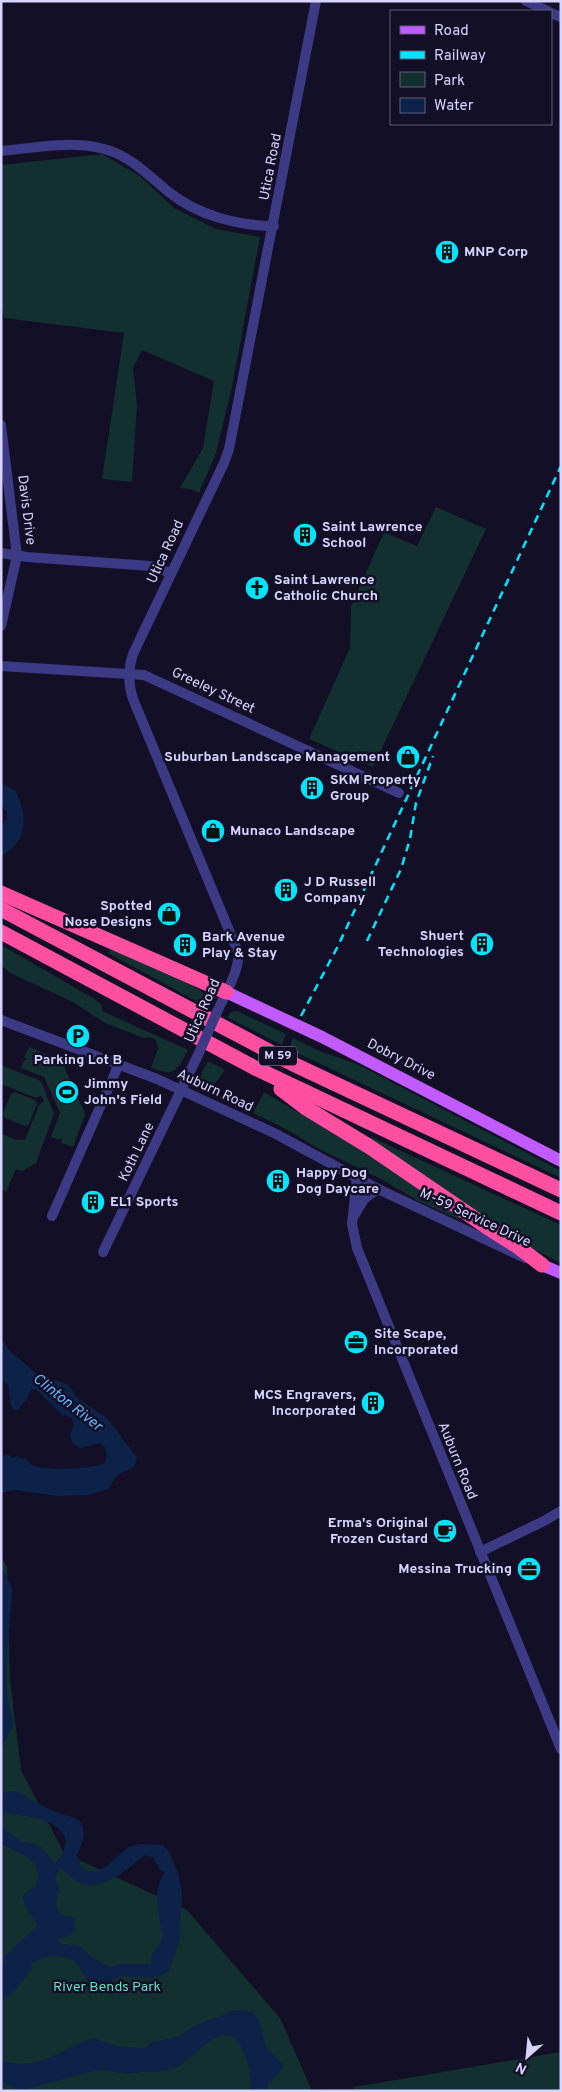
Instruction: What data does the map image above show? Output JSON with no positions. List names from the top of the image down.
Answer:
{
  "streets": {
    "highway": ["M 59"],
    "main road": ["Dobry Drive", "M-59 Service Drive"],
    "street": [
      "Utica Road",
      "Davis Drive",
      "Greeley Street",
      "Auburn Road",
      "Koth Lane"
    ]
  },
  "crossings": [
    ["Utica Road", "Greeley Street"],
    ["Utica Road", "Dobry Drive"],
    ["Utica Road", "Auburn Road"],
    ["Utica Road", "Koth Lane"],
    ["Auburn Road", "Koth Lane"],
    ["Auburn Road", "M-59 Service Drive"]
  ],
  "water": ["Clinton River"],
  "parks": ["River Bends Park"],
  "places": {
    "building": [
      "MNP Corp",
      "Saint Lawrence School",
      "SKM Property Group",
      "J D Russell Company",
      "Shuert Technologies",
      "Bark Avenue Play & Stay",
      "Happy Dog Dog Daycare",
      "EL1 Sports",
      "MCS Engravers, Incorporated"
    ],
    "church": ["Saint Lawrence Catholic Church"],
    "shop": ["Suburban Landscape Management", "Munaco Landscape", "Spotted Nose Designs"],
    "parking": ["Parking Lot B"],
    "sports": ["Jimmy John's Field"],
    "office": ["Site Scape, Incorporated", "Messina Trucking"],
    "cafe": ["Erma's Original Frozen Custard"]
  },
  "legend": [
    "Road",
    "Railway",
    "Park",
    "Water"
  ],
  "north": "bottom left"
}
